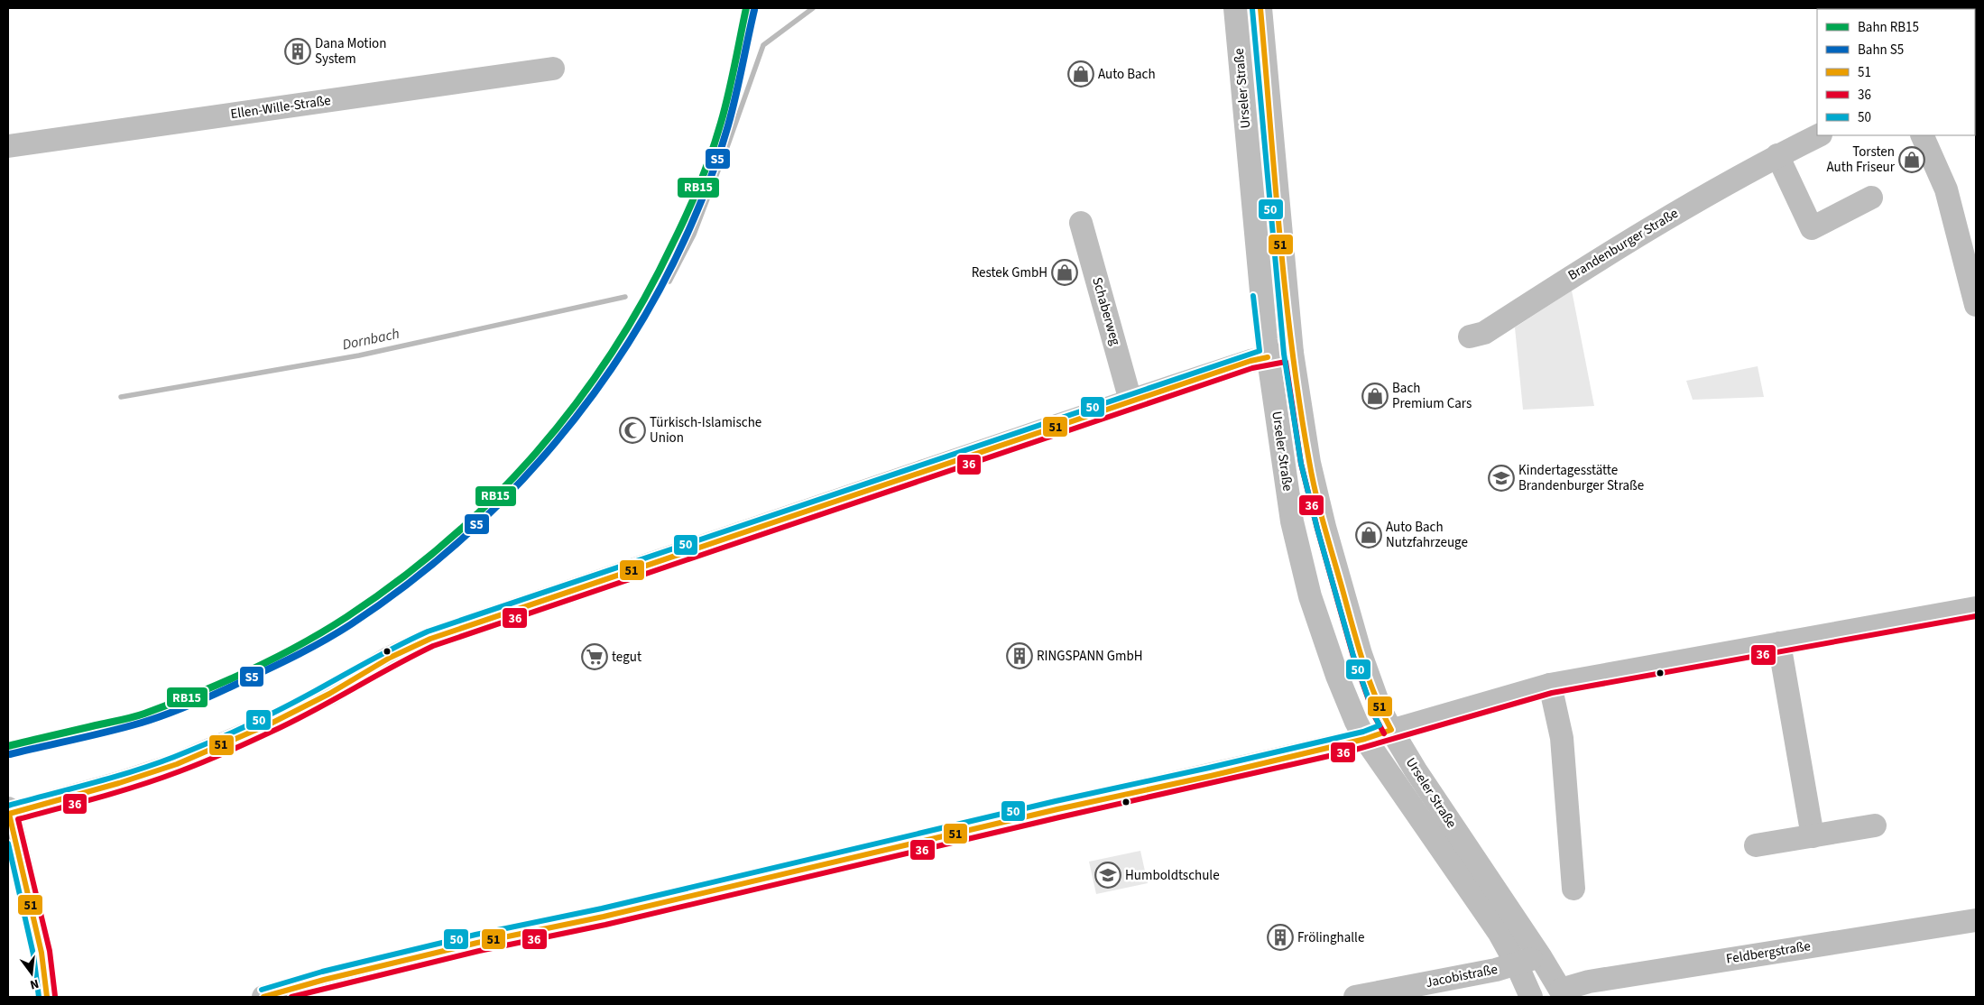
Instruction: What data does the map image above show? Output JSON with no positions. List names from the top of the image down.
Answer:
{
  "streets": {
    "street": [
      "Urseler Straße",
      "Ellen-Wille-Straße",
      "Brandenburger Straße",
      "Schaberweg",
      "Feldbergstraße",
      "Jacobistraße"
    ]
  },
  "crossings": [
    ["Urseler Straße", "Feldbergstraße"],
    ["Urseler Straße", "Jacobistraße"]
  ],
  "water": ["Dornbach"],
  "places": {
    "building": ["Dana Motion System", "RINGSPANN GmbH", "Frölinghalle"],
    "shop": [
      "Auto Bach",
      "Torsten Auth Friseur",
      "Restek GmbH",
      "Bach Premium Cars",
      "Auto Bach Nutzfahrzeuge"
    ],
    "mosque": ["Türkisch-Islamische Union"],
    "school or university": ["Kindertagesstätte Brandenburger Straße", "Humboldtschule"],
    "supermarket": ["tegut"]
  },
  "lines": [
    "rail line RB15",
    "transit line 51",
    "transit line 50",
    "rail line S5",
    "transit line 36"
  ],
  "legend": [
    "Bahn RB15",
    "Bahn S5",
    "51",
    "36",
    "50"
  ],
  "north": "bottom"
}
